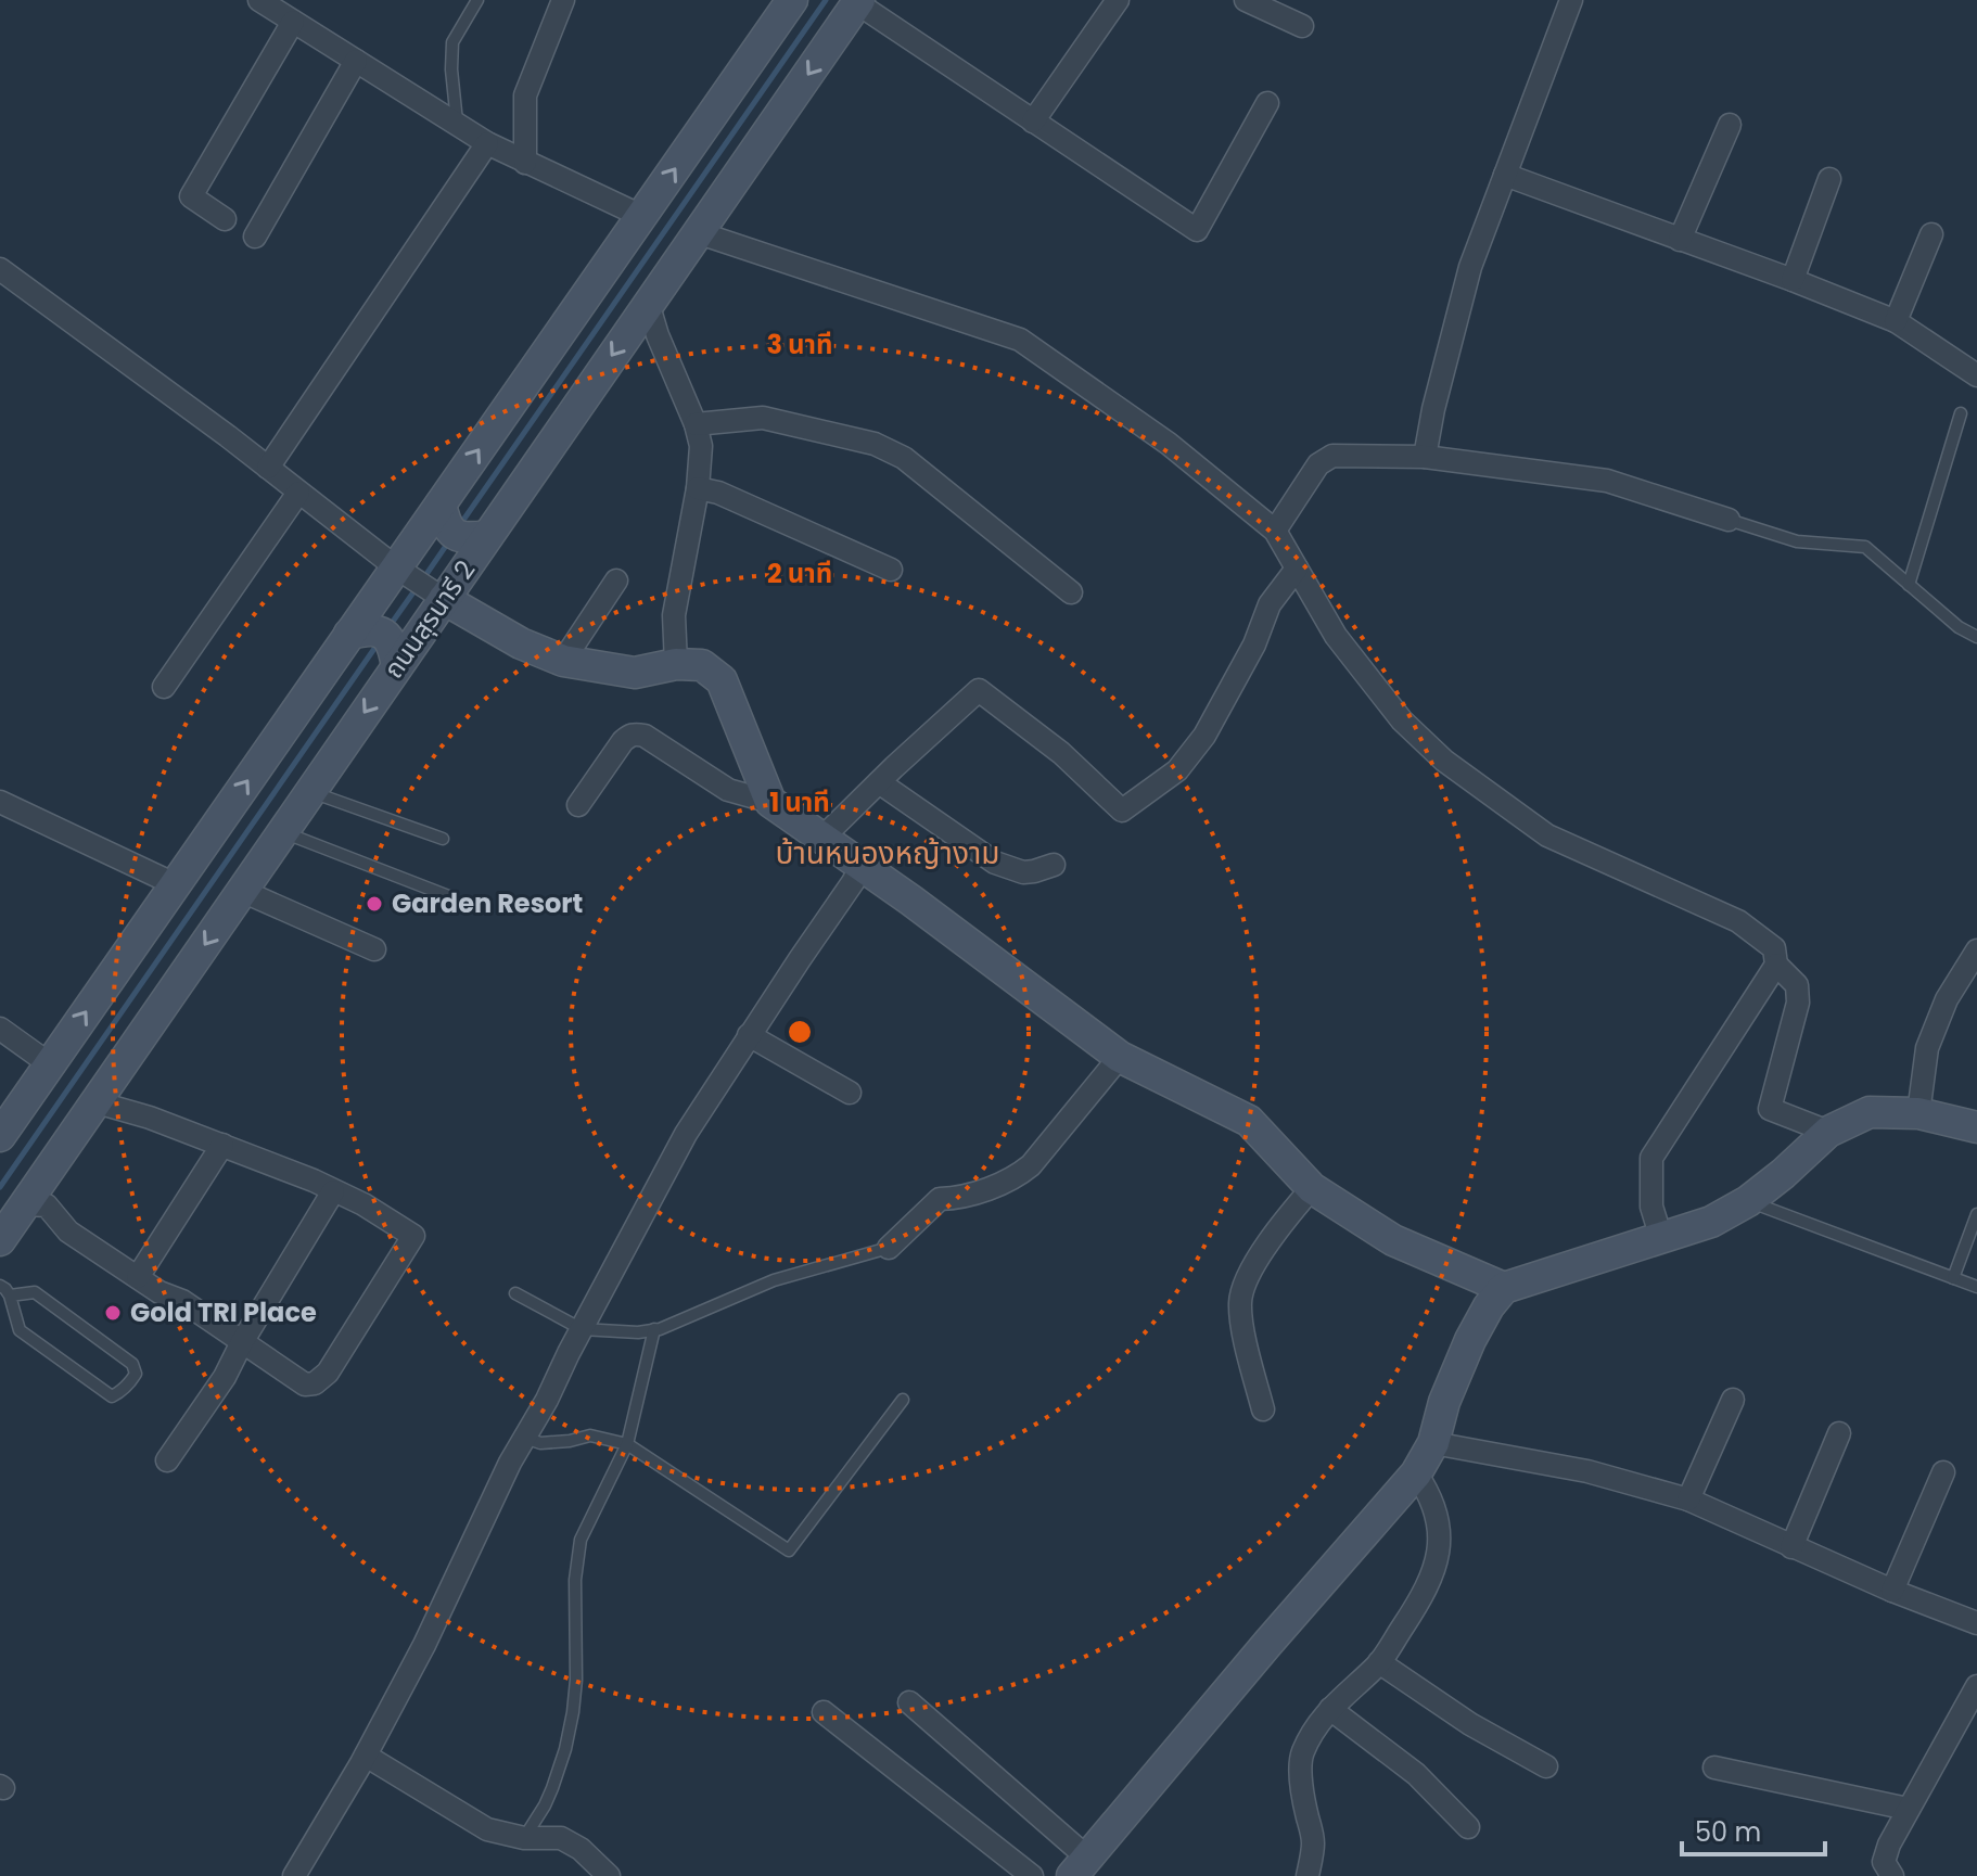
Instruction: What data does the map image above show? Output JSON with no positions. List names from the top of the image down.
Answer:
{
  "streets": {
    "main road": ["ถนนสุรนารี 2"]
  },
  "districts": ["บ้านหนองหญ้างาม"],
  "places": ["Garden Resort", "Gold TRI Place"],
  "scale_bar": "50 m",
  "rings": ["3 นาที", "2 นาที", "1 นาที"]
}
